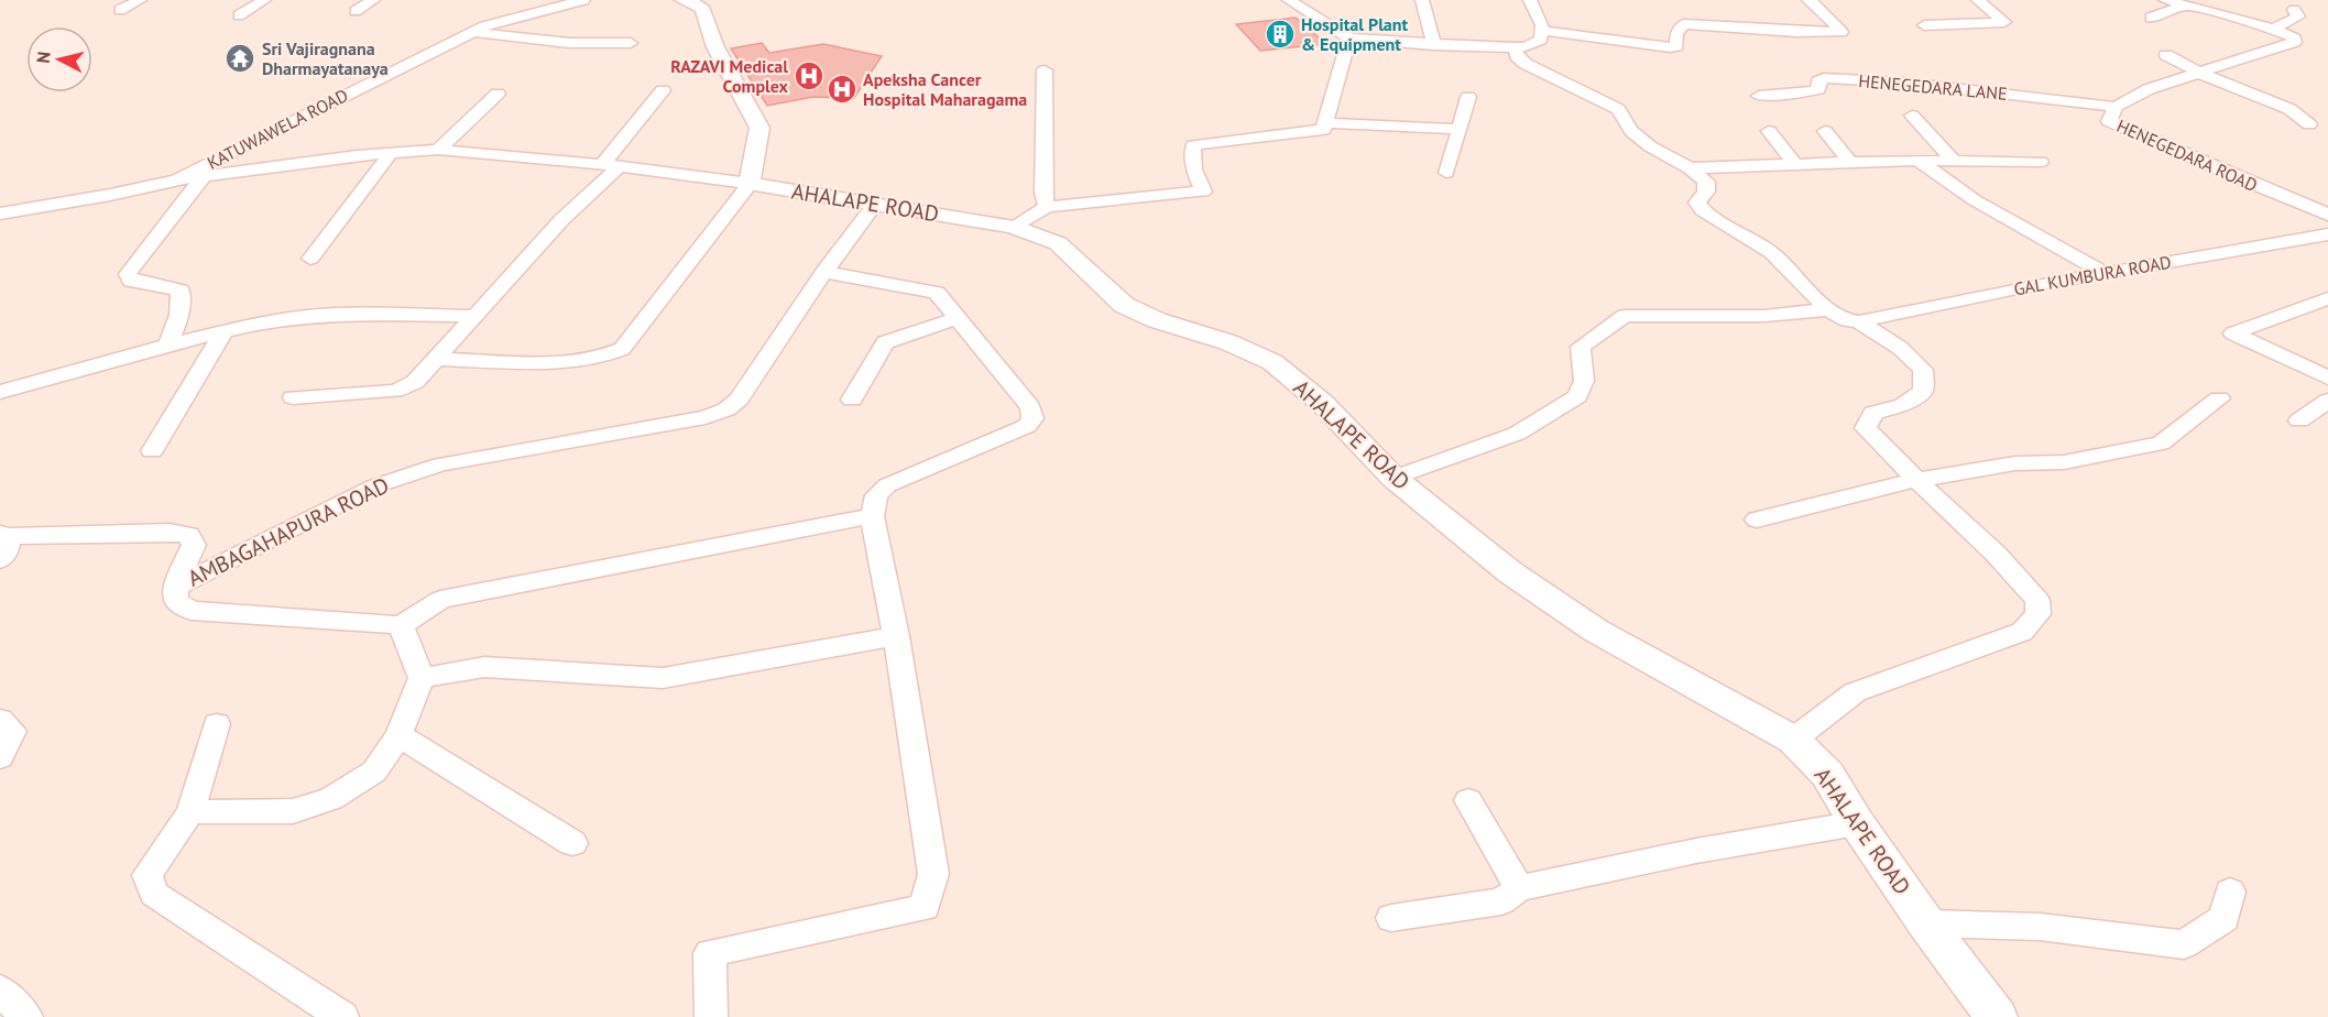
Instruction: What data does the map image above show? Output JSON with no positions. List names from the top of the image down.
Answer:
{
  "streets": {
    "street": [
      "HENEGEDARA LANE",
      "KATUWAWELA ROAD",
      "HENEGEDARA ROAD",
      "AHALAPE ROAD",
      "GAL KUMBURA ROAD",
      "AMBAGAHAPURA ROAD"
    ]
  },
  "crossings": [
    ["HENEGEDARA LANE", "HENEGEDARA ROAD"],
    ["AHALAPE ROAD", "AMBAGAHAPURA ROAD"]
  ],
  "places": {
    "building": ["Hospital Plant & Equipment"],
    "temple": ["Sri Vajiragnana Dharmayatanaya"],
    "hospital": ["RAZAVI Medical Complex", "Apeksha Cancer Hospital Maharagama"]
  },
  "north": "left"
}
